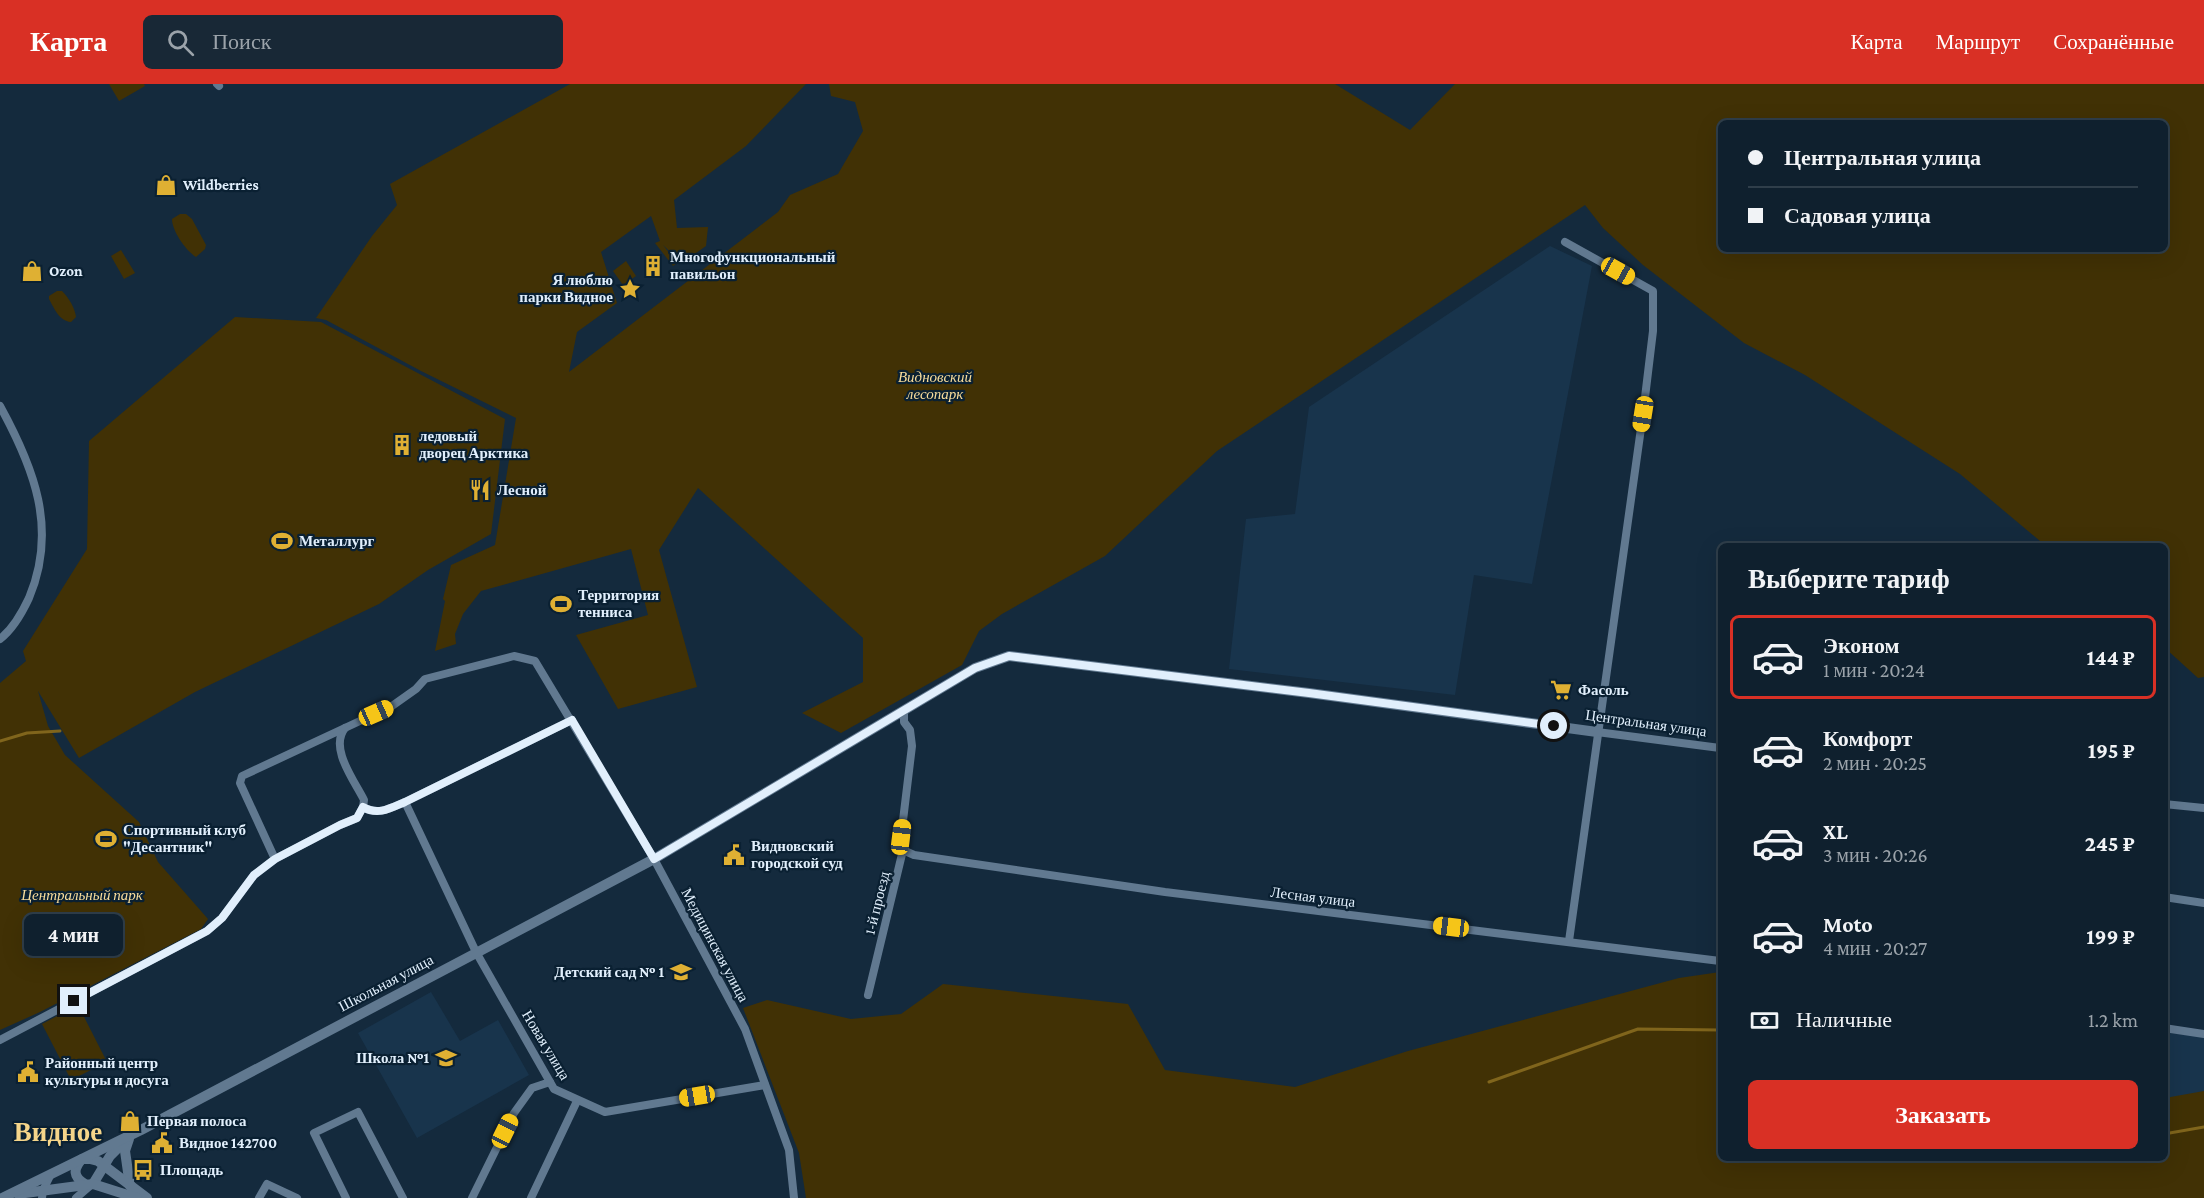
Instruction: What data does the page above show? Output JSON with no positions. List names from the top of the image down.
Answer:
{
  "streets": {
    "street": [
      "Центральная улица",
      "Лесная улица",
      "1-й проезд",
      "Медицинская улица",
      "Школьная улица",
      "Новая улица"
    ]
  },
  "crossings": [
    ["Центральная улица", "1-й проезд"],
    ["Центральная улица", "Медицинская улица"],
    ["Центральная улица", "Школьная улица"],
    ["Лесная улица", "1-й проезд"],
    ["Медицинская улица", "Школьная улица"],
    ["Медицинская улица", "Новая улица"],
    ["Школьная улица", "Новая улица"]
  ],
  "districts": ["Видное"],
  "parks": ["Видновский лесопарк", "Центральный парк"],
  "places": {
    "shop": ["Wildberries", "Ozon", "Первая полоса"],
    "building": ["Многофункциональный павильон", "ледовый дворец Арктика"],
    "place": ["Я люблю парки Видное"],
    "restaurant": ["Лесной"],
    "sports": ["Металлург", "Территория тенниса", "Спортивный клуб \"Десантник\""],
    "supermarket": ["Фасоль"],
    "public building": ["Видновский городской суд", "Районный центр культуры и досуга", "Видное 142700"],
    "school or university": ["Детский сад № 1", "Школа №1"],
    "bus stop": ["Площадь"]
  },
  "page": {
    "header": "Карта",
    "search": "Поиск",
    "nav": ["Карта", "Маршрут", "Сохранённые"],
    "banner": ["Центральная улица", "Садовая улица"],
    "heading": "Выберите тариф",
    "list": [
      {
        "name": "Эконом",
        "note": "1 мин · 20:24",
        "value": "144 ₽"
      },
      {
        "name": "Комфорт",
        "note": "2 мин · 20:25",
        "value": "195 ₽"
      },
      {
        "name": "XL",
        "note": "3 мин · 20:26",
        "value": "245 ₽"
      },
      {
        "name": "Moto",
        "note": "4 мин · 20:27",
        "value": "199 ₽"
      }
    ],
    "bubble": "4 мин",
    "pay": ["Наличные", "1.2 km"],
    "buttons": "Заказать"
  }
}
